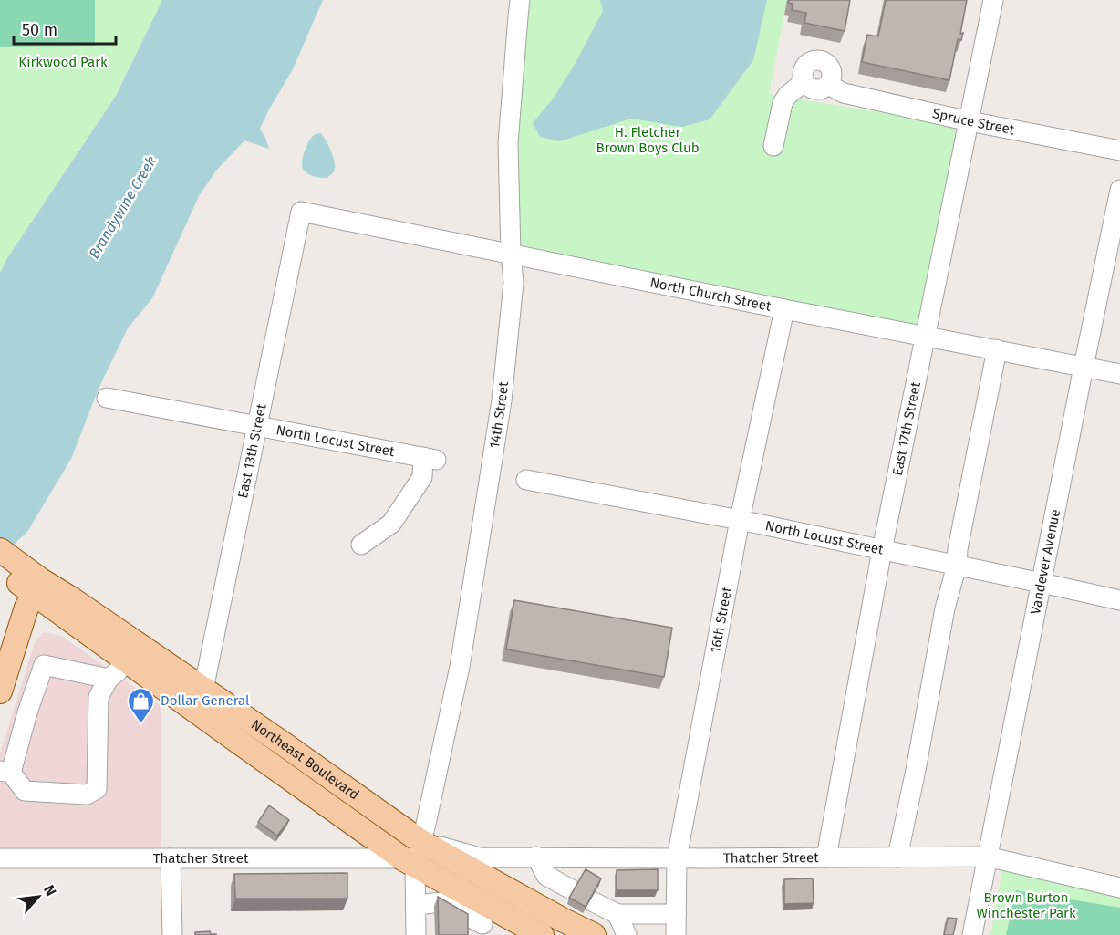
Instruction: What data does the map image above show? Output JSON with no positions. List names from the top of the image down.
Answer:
{
  "streets": {
    "main road": ["Northeast Boulevard"],
    "street": [
      "Spruce Street",
      "North Church Street",
      "14th Street",
      "East 17th Street",
      "North Locust Street",
      "East 13th Street",
      "Vandever Avenue",
      "16th Street",
      "Thatcher Street"
    ]
  },
  "crossings": [
    ["Spruce Street", "East 17th Street"],
    ["North Church Street", "14th Street"],
    ["North Church Street", "East 17th Street"],
    ["North Church Street", "East 13th Street"],
    ["North Church Street", "Vandever Avenue"],
    ["North Church Street", "16th Street"],
    ["14th Street", "Northeast Boulevard"],
    ["14th Street", "Thatcher Street"],
    ["East 17th Street", "North Locust Street"],
    ["East 17th Street", "Thatcher Street"],
    ["North Locust Street", "East 13th Street"],
    ["North Locust Street", "Vandever Avenue"],
    ["North Locust Street", "16th Street"],
    ["East 13th Street", "Northeast Boulevard"],
    ["Vandever Avenue", "Thatcher Street"],
    ["16th Street", "Thatcher Street"],
    ["Northeast Boulevard", "Thatcher Street"]
  ],
  "water": ["Brandywine Creek"],
  "parks": ["Kirkwood Park", "H. Fletcher Brown Boys Club", "Brown Burton Winchester Park"],
  "places": {
    "shop": ["Dollar General"]
  },
  "scale_bar": "50 m",
  "north": "top right"
}
